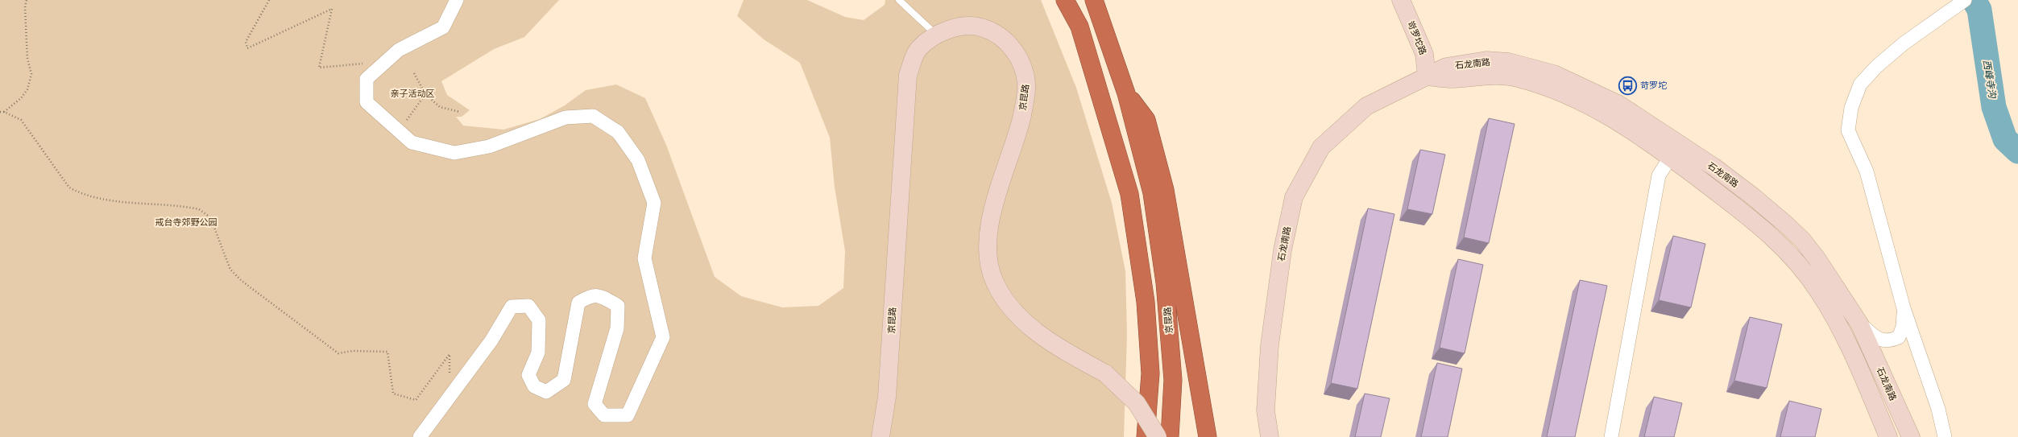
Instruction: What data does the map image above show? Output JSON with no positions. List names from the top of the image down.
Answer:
{
  "streets": {
    "highway": ["京昆路"],
    "main road": ["岢罗坨路", "石龙南路"]
  },
  "crossings": [
    ["岢罗坨路", "石龙南路"]
  ],
  "water": ["西峰寺沟"],
  "parks": ["亲子活动区", "戒台寺郊野公园"],
  "places": {
    "bus stop": ["苛罗坨"]
  }
}
